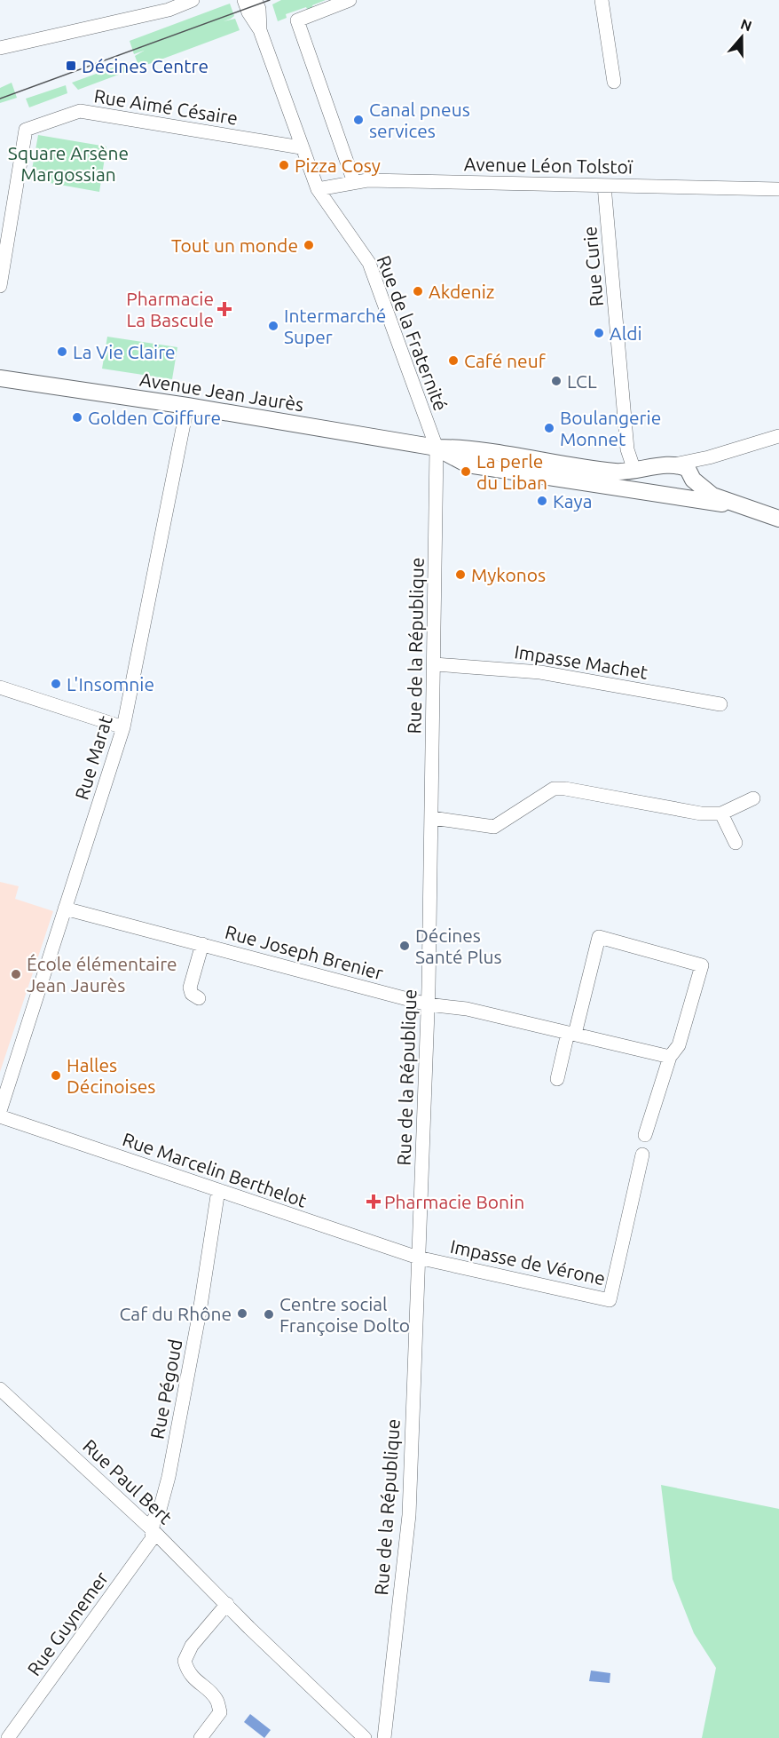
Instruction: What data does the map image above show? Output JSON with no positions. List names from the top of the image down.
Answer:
{
  "streets": {
    "main road": ["Avenue Jean Jaurès"],
    "street": [
      "Rue Aimé Césaire",
      "Avenue Léon Tolstoï",
      "Rue Curie",
      "Rue de la Fraternité",
      "Rue de la République",
      "Impasse Machet",
      "Rue Marat",
      "Rue Joseph Brenier",
      "Rue Marcelin Berthelot",
      "Impasse de Vérone",
      "Rue Pégoud",
      "Rue Paul Bert",
      "Rue Guynemer"
    ]
  },
  "crossings": [
    ["Rue Aimé Césaire", "Rue de la Fraternité"],
    ["Avenue Léon Tolstoï", "Rue Curie"],
    ["Avenue Léon Tolstoï", "Rue de la Fraternité"],
    ["Rue Curie", "Avenue Jean Jaurès"],
    ["Rue de la Fraternité", "Avenue Jean Jaurès"],
    ["Rue de la Fraternité", "Rue de la République"],
    ["Avenue Jean Jaurès", "Rue de la République"],
    ["Avenue Jean Jaurès", "Rue Marat"],
    ["Rue de la République", "Impasse Machet"],
    ["Rue de la République", "Rue Joseph Brenier"],
    ["Rue de la République", "Rue Marcelin Berthelot"],
    ["Rue de la République", "Impasse de Vérone"],
    ["Rue Marat", "Rue Joseph Brenier"],
    ["Rue Marcelin Berthelot", "Impasse de Vérone"],
    ["Rue Marcelin Berthelot", "Rue Pégoud"],
    ["Rue Pégoud", "Rue Paul Bert"],
    ["Rue Pégoud", "Rue Guynemer"],
    ["Rue Paul Bert", "Rue Guynemer"]
  ],
  "parks": ["Square Arsène Margossian"],
  "places": {
    "transit": ["Décines Centre"],
    "other": [
      "Canal pneus services",
      "Pizza Cosy",
      "Tout un monde",
      "Akdeniz",
      "Intermarché Super",
      "Aldi",
      "La Vie Claire",
      "Café neuf",
      "LCL",
      "Golden Coiffure",
      "Boulangerie Monnet",
      "La perle du Liban",
      "Kaya",
      "Mykonos",
      "L'Insomnie",
      "Décines Santé Plus",
      "École élémentaire Jean Jaurès",
      "Halles Décinoises",
      "Caf du Rhône",
      "Centre social Françoise Dolto"
    ],
    "health": ["Pharmacie La Bascule", "Pharmacie Bonin"]
  },
  "north": "top"
}
